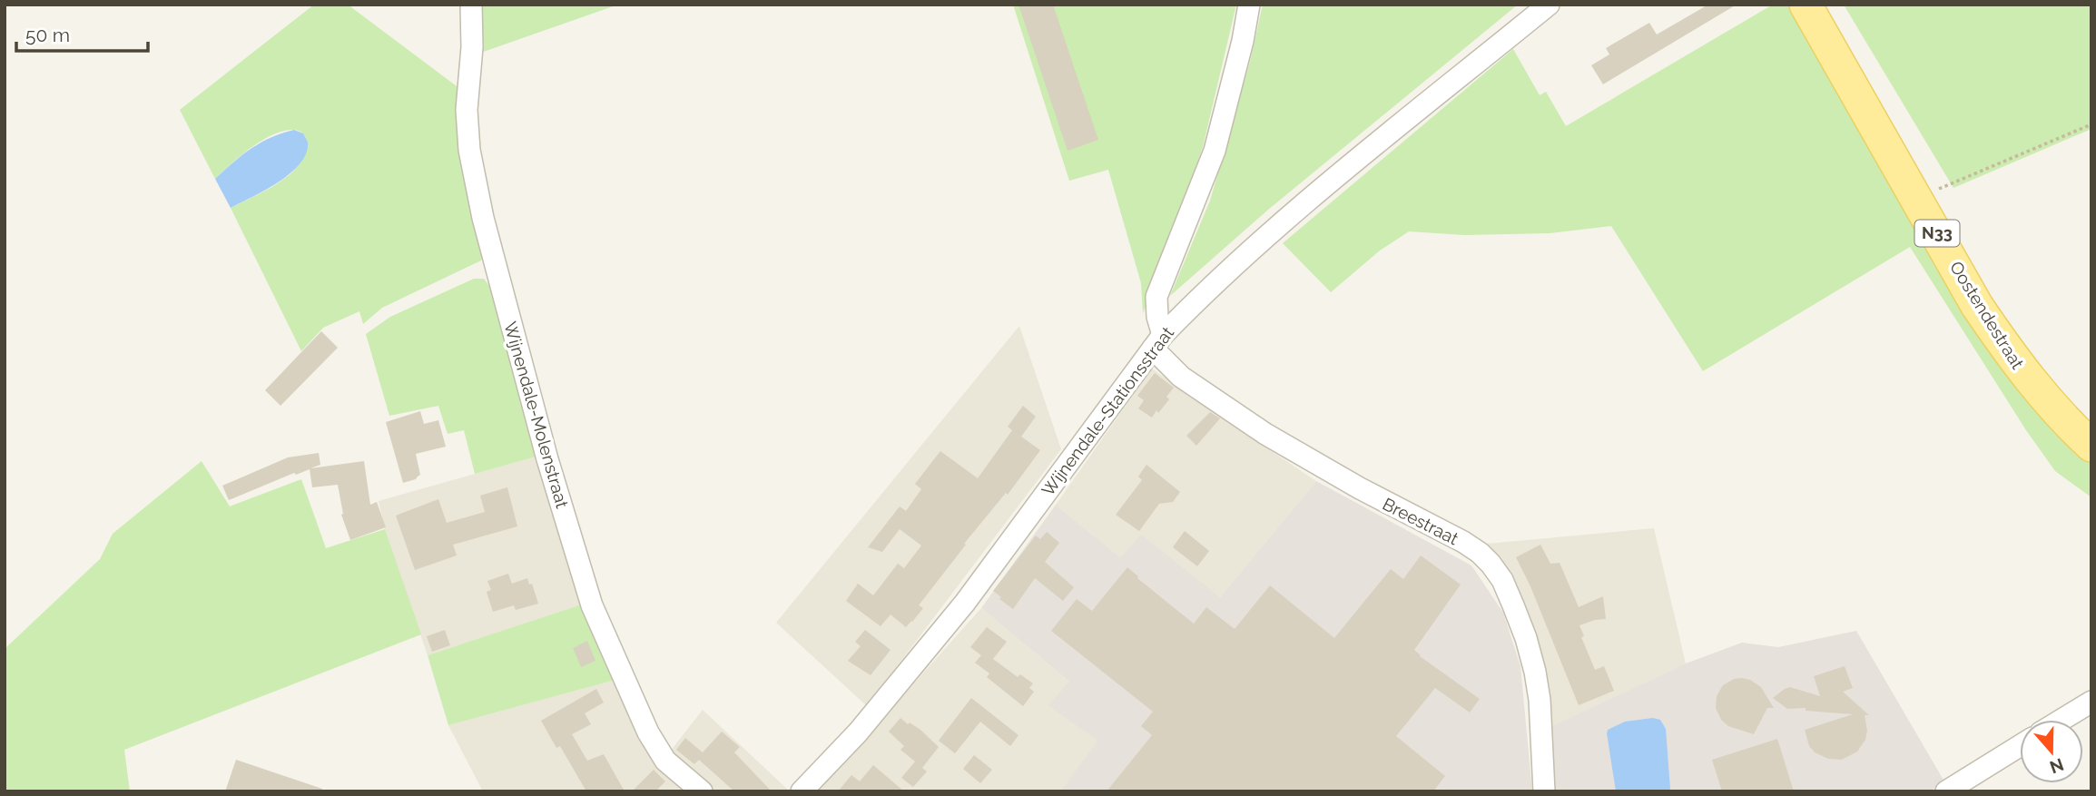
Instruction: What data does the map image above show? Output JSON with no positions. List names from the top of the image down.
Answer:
{
  "streets": {
    "main road": ["N33", "Oostendestraat"],
    "street": ["Wijnendale-Stationsstraat", "Wijnendale-Molenstraat", "Breestraat"]
  },
  "crossings": [
    ["Wijnendale-Stationsstraat", "Breestraat"]
  ],
  "scale_bar": "50 m",
  "north": "bottom"
}
